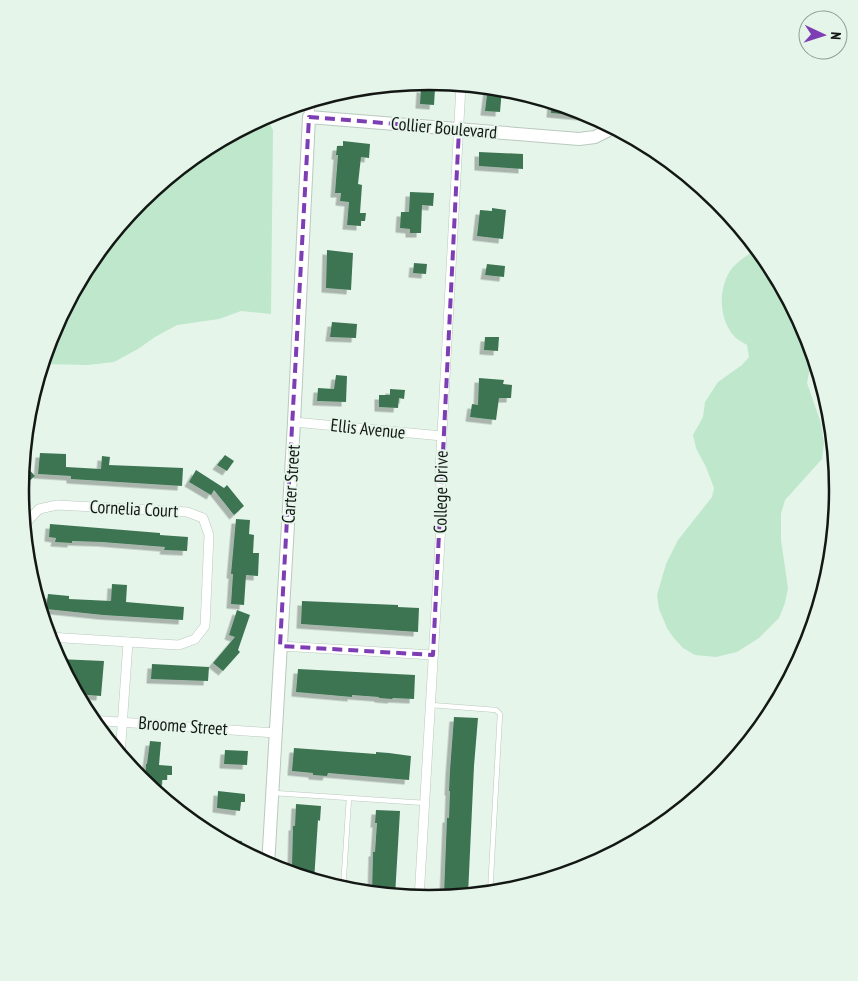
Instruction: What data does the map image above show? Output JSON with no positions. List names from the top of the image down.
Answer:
{
  "streets": {
    "street": [
      "Collier Boulevard",
      "Ellis Avenue",
      "Carter Street",
      "College Drive",
      "Cornelia Court",
      "Broome Street"
    ]
  },
  "crossings": [
    ["Collier Boulevard", "Carter Street"],
    ["Collier Boulevard", "College Drive"],
    ["Ellis Avenue", "Carter Street"],
    ["Ellis Avenue", "College Drive"],
    ["Carter Street", "Broome Street"]
  ],
  "north": "right"
}
